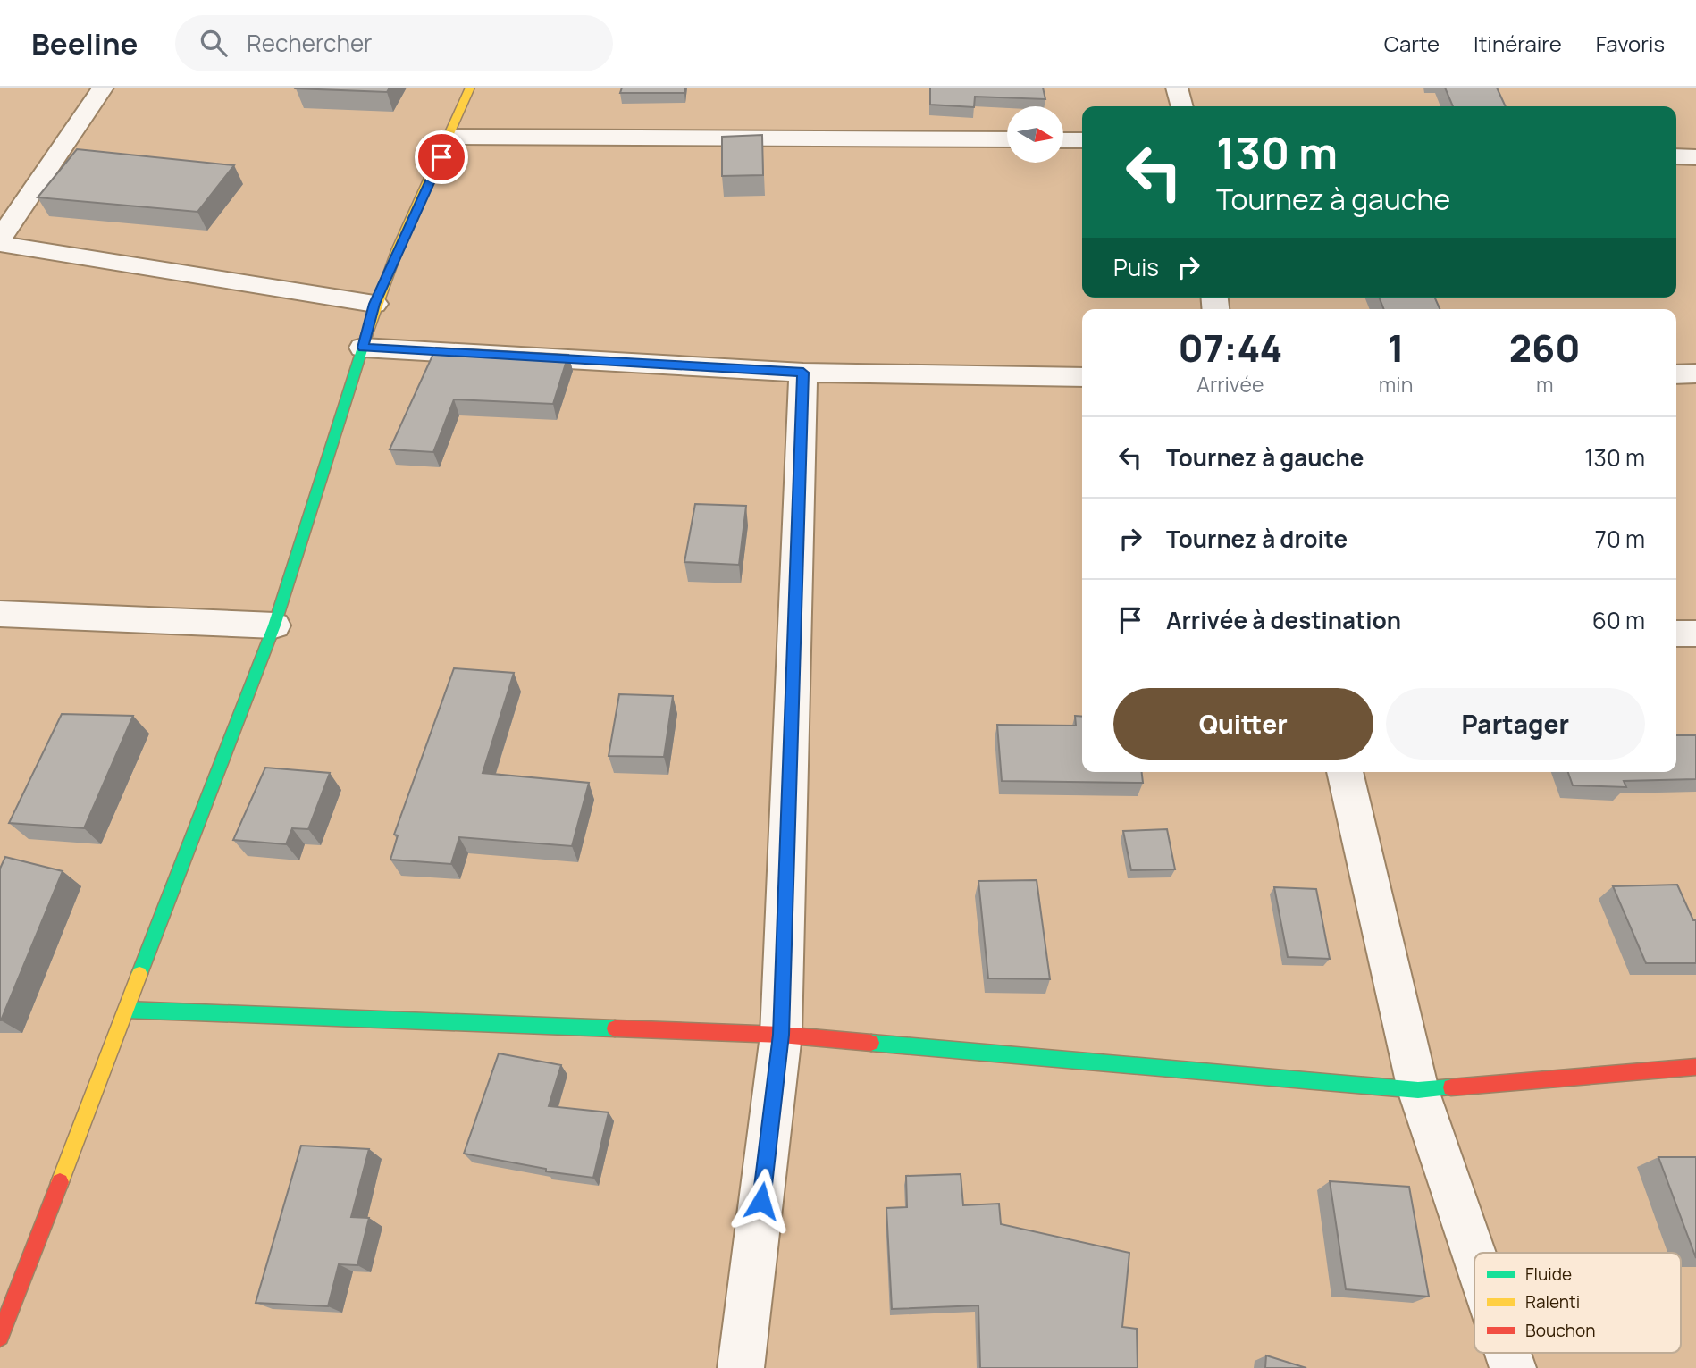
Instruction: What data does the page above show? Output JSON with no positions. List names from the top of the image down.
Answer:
{
  "legend": ["Fluide", "Ralenti", "Bouchon"],
  "north": "right",
  "page": {
    "header": "Beeline",
    "search": "Rechercher",
    "nav": ["Carte", "Itinéraire", "Favoris"],
    "turn": ["130 m", "Tournez à gauche"],
    "then": "Puis",
    "eta": [
      "07:44",
      "Arrivée",
      "1",
      "min",
      "260",
      "m"
    ],
    "list": [
      {
        "name": "Tournez à gauche",
        "value": "130 m"
      },
      {
        "name": "Tournez à droite",
        "value": "70 m"
      },
      {
        "name": "Arrivée à destination",
        "value": "60 m"
      }
    ],
    "buttons": ["Quitter", "Partager"]
  }
}
